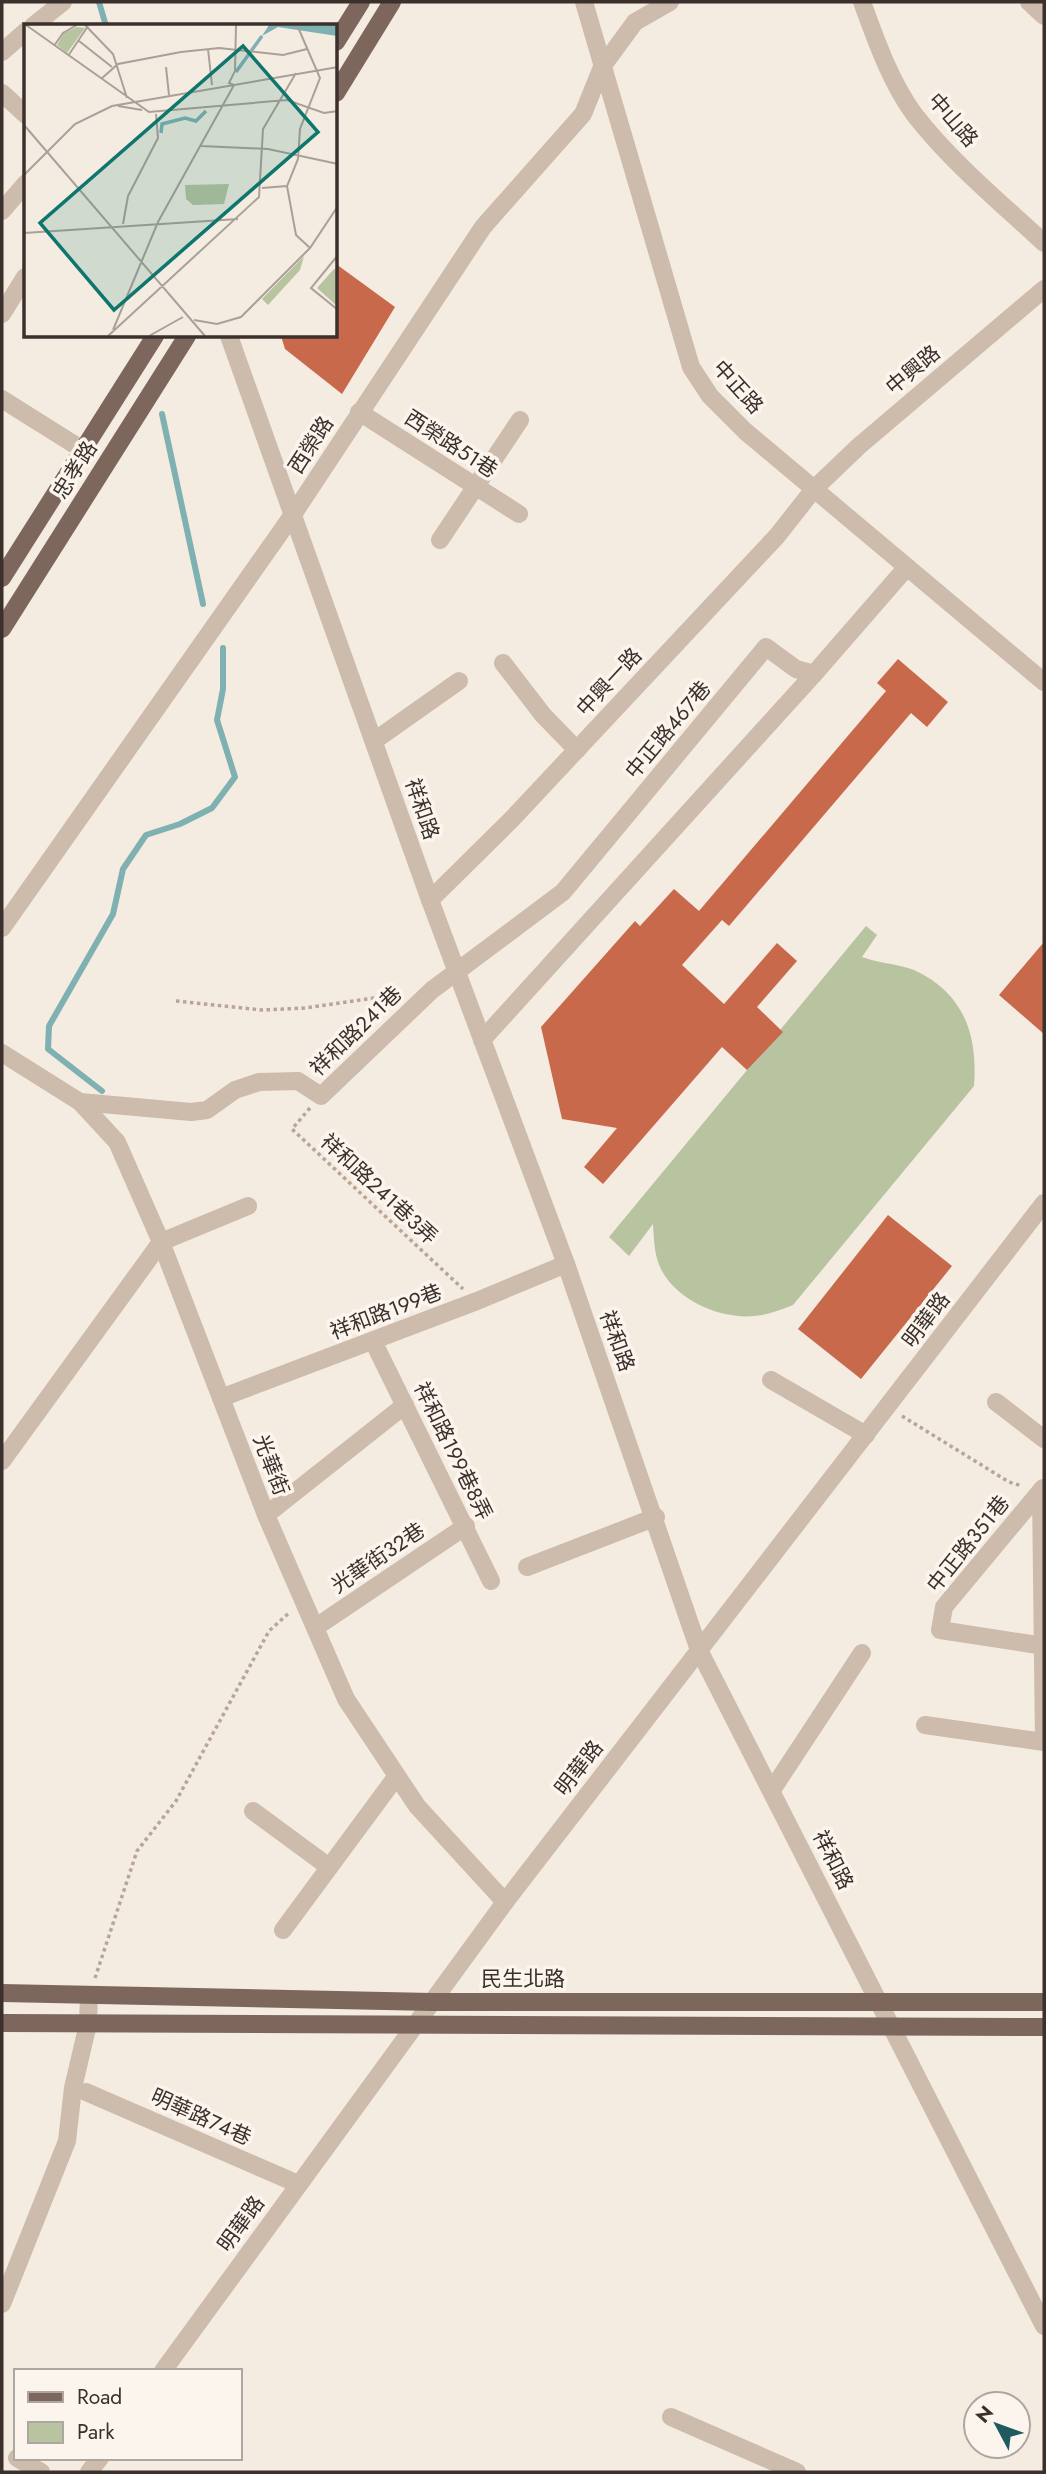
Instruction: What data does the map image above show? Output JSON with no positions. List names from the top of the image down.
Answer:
{
  "streets": {
    "main road": ["忠孝路", "民生北路"],
    "street": [
      "中山路",
      "中興路",
      "中正路",
      "西榮路51巷",
      "西榮路",
      "中興一路",
      "中正路467巷",
      "祥和路",
      "祥和路241巷",
      "祥和路199巷",
      "明華路",
      "祥和路199巷8弄",
      "光華街",
      "中正路351巷",
      "光華街32巷",
      "明華路74巷"
    ],
    "path": ["祥和路241巷3弄"]
  },
  "crossings": [
    ["中興路", "中正路"],
    ["中興路", "中興一路"],
    ["中正路", "西榮路"],
    ["中正路", "中興一路"],
    ["西榮路51巷", "西榮路"],
    ["西榮路", "祥和路"],
    ["中興一路", "祥和路"],
    ["中正路467巷", "祥和路"],
    ["中正路467巷", "祥和路241巷"],
    ["祥和路", "祥和路241巷"],
    ["祥和路", "祥和路199巷"],
    ["祥和路", "明華路"],
    ["祥和路", "民生北路"],
    ["祥和路241巷", "祥和路241巷3弄"],
    ["祥和路241巷", "光華街"],
    ["祥和路241巷3弄", "祥和路199巷"],
    ["祥和路199巷", "祥和路199巷8弄"],
    ["祥和路199巷", "光華街"],
    ["明華路", "光華街"],
    ["明華路", "民生北路"],
    ["明華路", "明華路74巷"],
    ["祥和路199巷8弄", "光華街32巷"],
    ["光華街", "光華街32巷"]
  ],
  "legend": ["Road", "Park"],
  "north": "top left"
}
